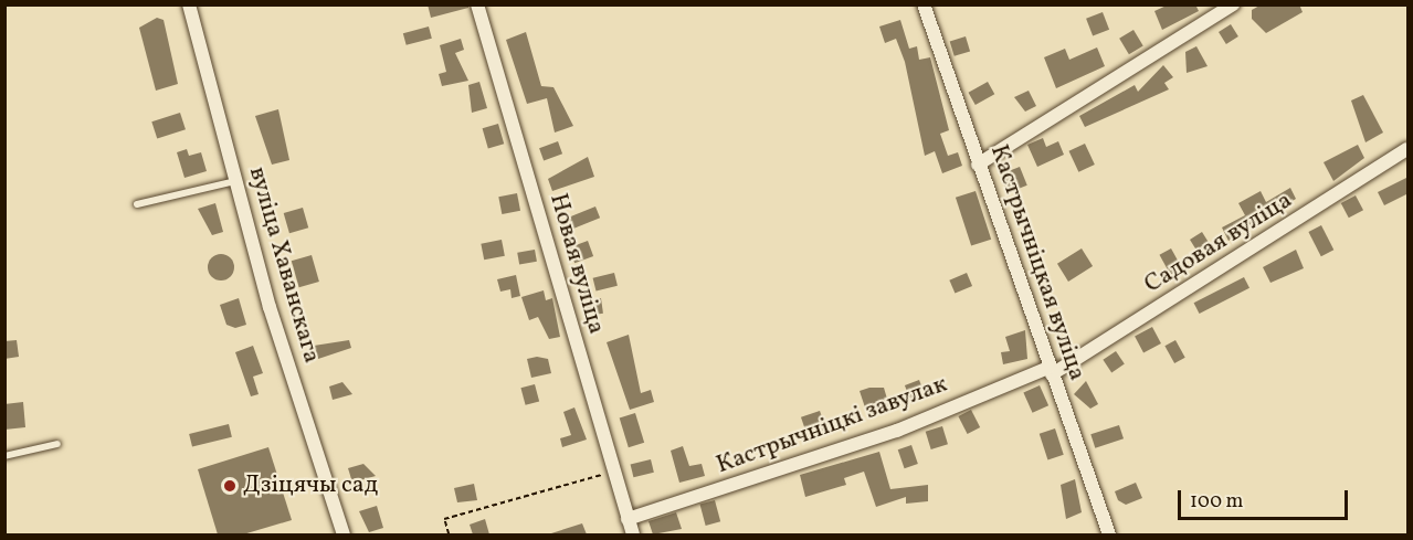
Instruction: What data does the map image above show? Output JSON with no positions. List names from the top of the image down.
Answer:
{
  "streets": {
    "street": [
      "Садовая вуліца",
      "Кастрычніцкая вуліца",
      "Новая вуліца",
      "вуліца Хаванскага",
      "Кастрычніцкі завулак"
    ]
  },
  "crossings": [
    ["Садовая вуліца", "Кастрычніцкая вуліца"],
    ["Садовая вуліца", "Кастрычніцкі завулак"],
    ["Кастрычніцкая вуліца", "Кастрычніцкі завулак"],
    ["Новая вуліца", "Кастрычніцкі завулак"]
  ],
  "places": ["Дзіцячы сад"],
  "scale_bar": "100 m"
}
